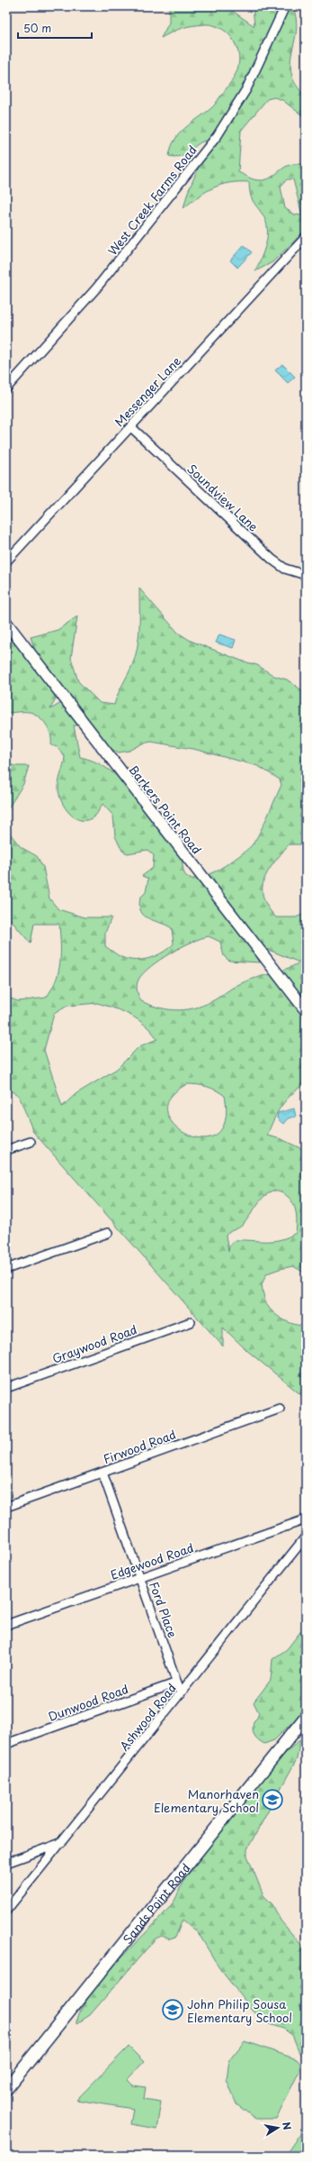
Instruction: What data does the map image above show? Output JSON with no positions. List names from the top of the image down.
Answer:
{
  "streets": {
    "main road": ["Sands Point Road"],
    "street": [
      "West Creek Farms Road",
      "Messenger Lane",
      "Soundview Lane",
      "Barkers Point Road",
      "Graywood Road",
      "Firwood Road",
      "Edgewood Road",
      "Ford Place",
      "Dunwood Road",
      "Ashwood Road"
    ]
  },
  "crossings": [
    ["Messenger Lane", "Soundview Lane"],
    ["Firwood Road", "Ford Place"],
    ["Edgewood Road", "Ford Place"],
    ["Ford Place", "Dunwood Road"],
    ["Ford Place", "Ashwood Road"]
  ],
  "places": {
    "school or university": ["Manorhaven Elementary School", "John Philip Sousa Elementary School"]
  },
  "scale_bar": "50 m",
  "north": "right"
}
